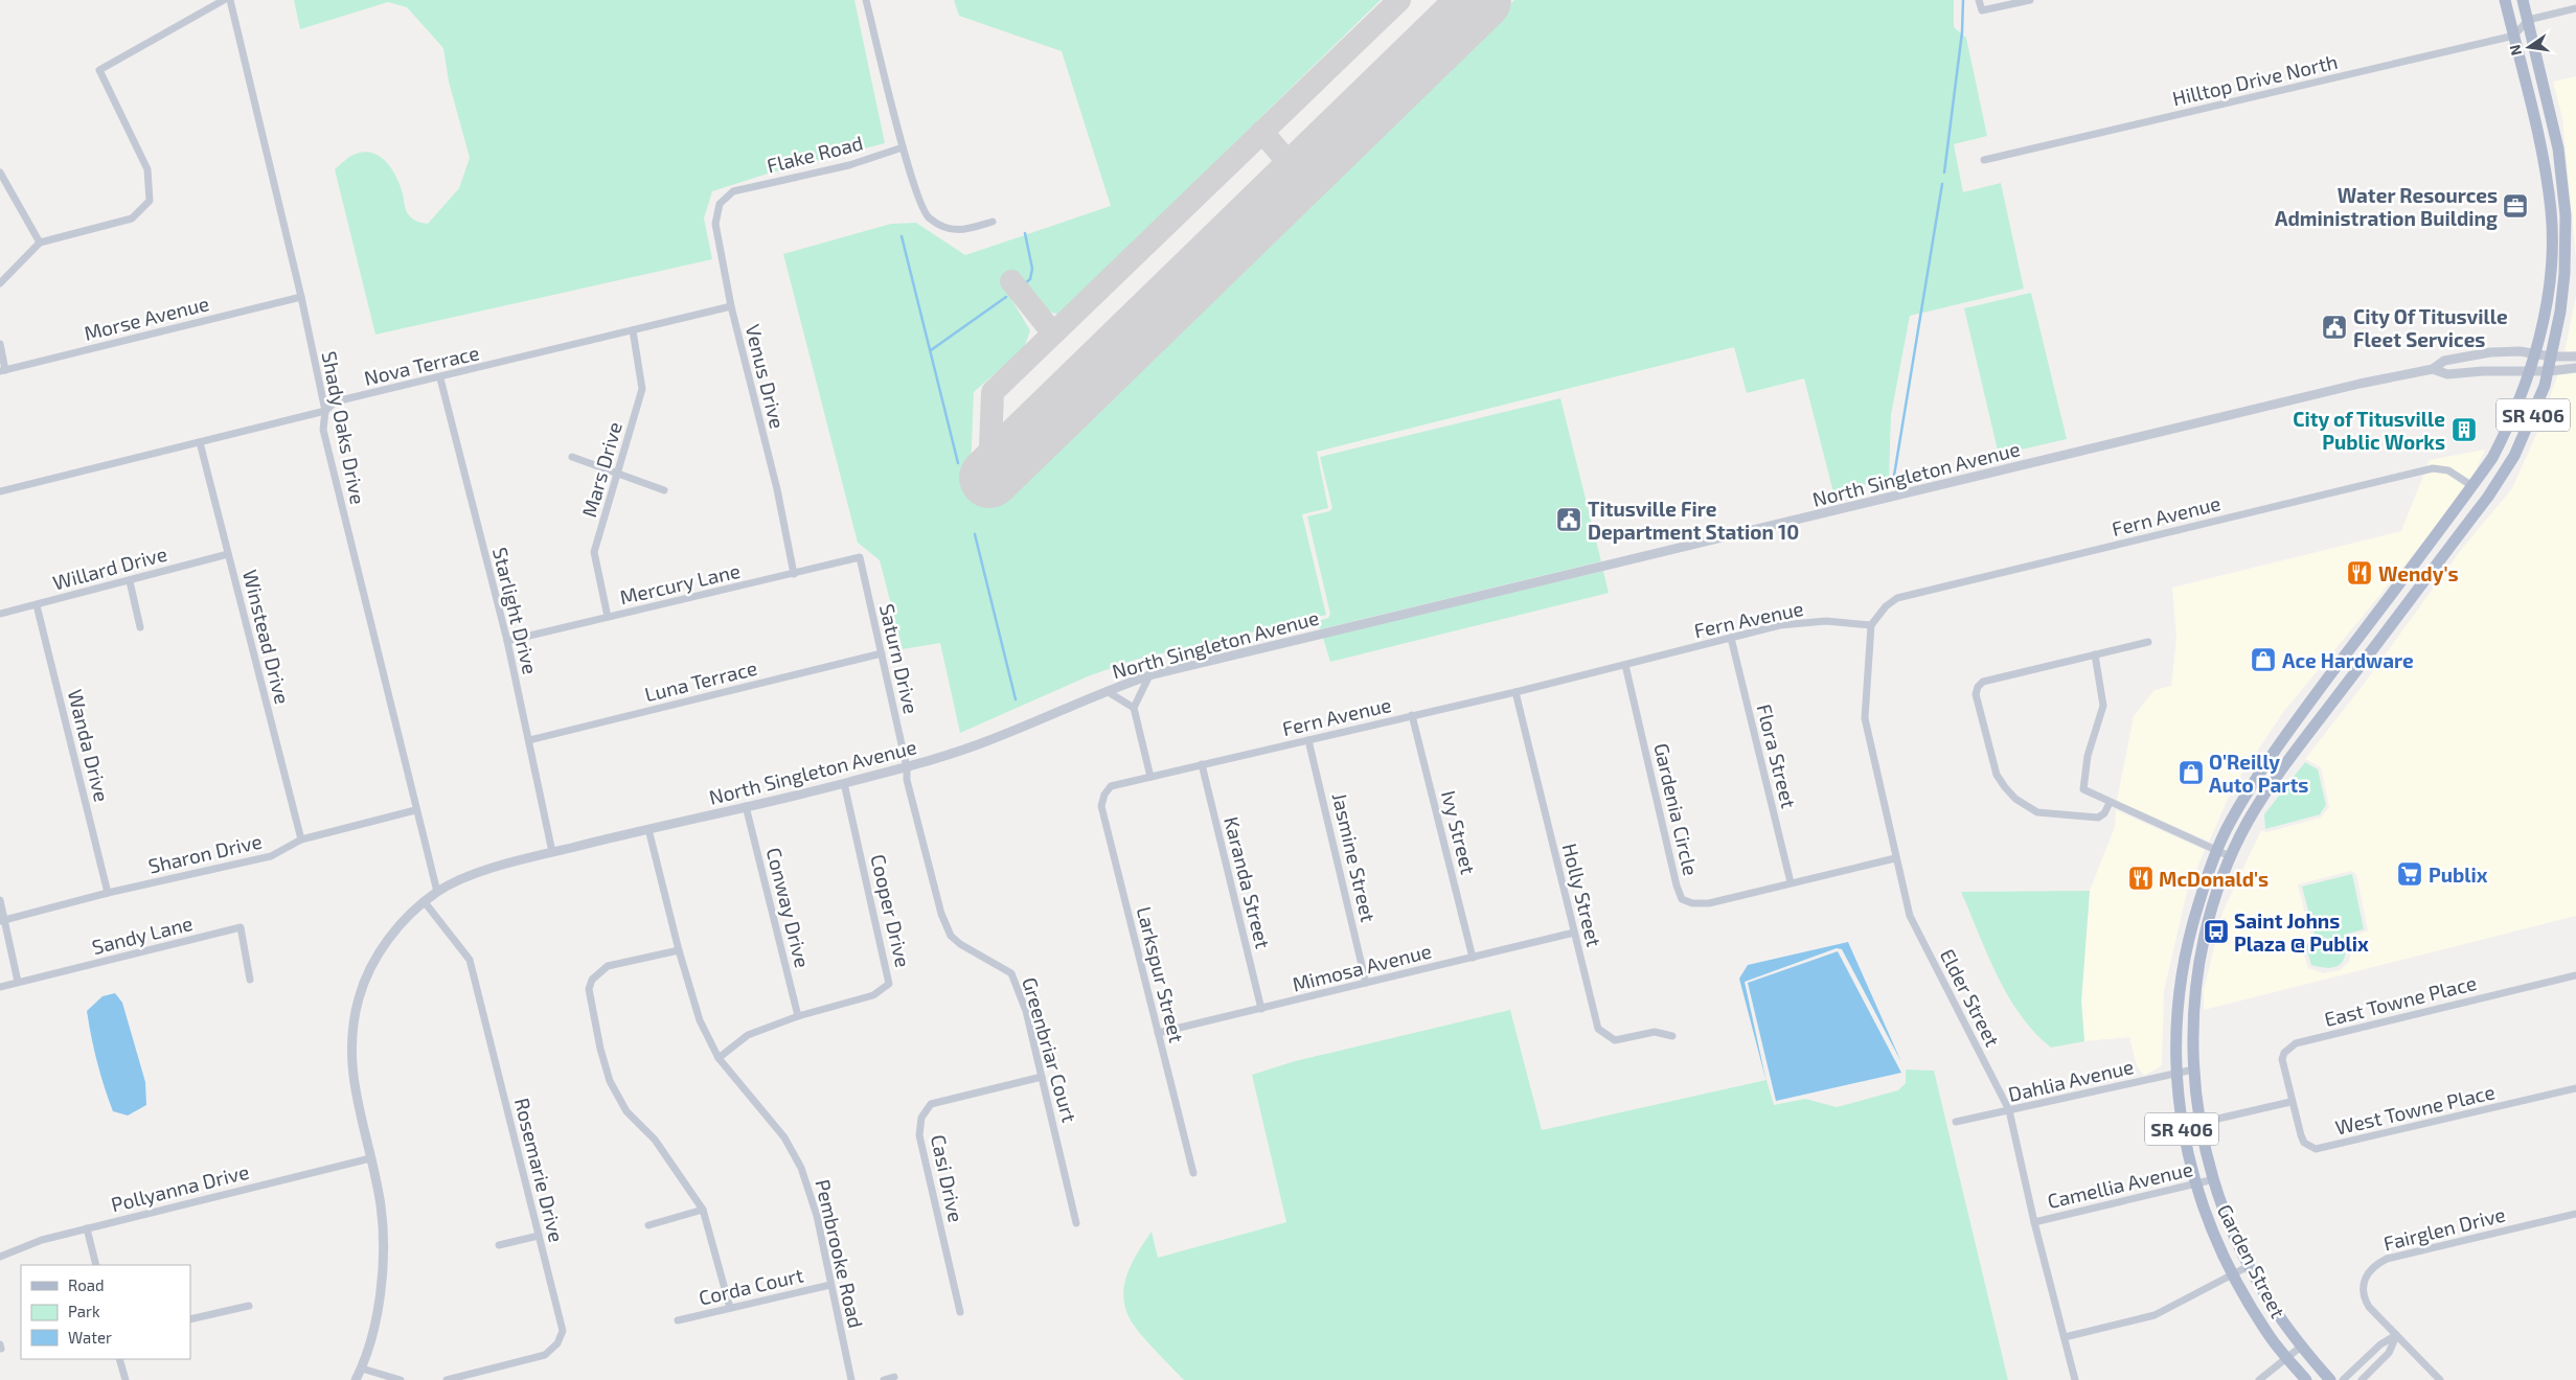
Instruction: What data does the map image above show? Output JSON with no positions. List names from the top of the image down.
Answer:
{
  "streets": {
    "main road": ["SR 406", "Garden Street"],
    "street": [
      "Hilltop Drive North",
      "Flake Road",
      "Morse Avenue",
      "Nova Terrace",
      "Venus Drive",
      "Shady Oaks Drive",
      "Mars Drive",
      "North Singleton Avenue",
      "Fern Avenue",
      "Willard Drive",
      "Mercury Lane",
      "Starlight Drive",
      "Winstead Drive",
      "Saturn Drive",
      "Luna Terrace",
      "Wanda Drive",
      "Flora Street",
      "Gardenia Circle",
      "Ivy Street",
      "Sharon Drive",
      "Jasmine Street",
      "Karanda Street",
      "Holly Street",
      "Conway Drive",
      "Cooper Drive",
      "Sandy Lane",
      "Mimosa Avenue",
      "Larkspur Street",
      "Elder Street",
      "East Towne Place",
      "Greenbriar Court",
      "Dahlia Avenue",
      "West Towne Place",
      "Rosemarie Drive",
      "Casi Drive",
      "Camellia Avenue",
      "Pollyanna Drive",
      "Fairglen Drive",
      "Pembrooke Road",
      "Corda Court"
    ]
  },
  "crossings": [
    ["Hilltop Drive North", "Garden Street"],
    ["Flake Road", "Venus Drive"],
    ["Morse Avenue", "Shady Oaks Drive"],
    ["Nova Terrace", "Venus Drive"],
    ["Nova Terrace", "Shady Oaks Drive"],
    ["Nova Terrace", "Mars Drive"],
    ["Nova Terrace", "Starlight Drive"],
    ["Nova Terrace", "Winstead Drive"],
    ["Venus Drive", "Mercury Lane"],
    ["Shady Oaks Drive", "North Singleton Avenue"],
    ["Shady Oaks Drive", "Sharon Drive"],
    ["Mars Drive", "Mercury Lane"],
    ["North Singleton Avenue", "Starlight Drive"],
    ["North Singleton Avenue", "Saturn Drive"],
    ["North Singleton Avenue", "Conway Drive"],
    ["North Singleton Avenue", "Cooper Drive"],
    ["North Singleton Avenue", "Greenbriar Court"],
    ["North Singleton Avenue", "Rosemarie Drive"],
    ["North Singleton Avenue", "Pollyanna Drive"],
    ["North Singleton Avenue", "Pembrooke Road"],
    ["North Singleton Avenue", "Garden Street"],
    ["Fern Avenue", "Flora Street"],
    ["Fern Avenue", "Gardenia Circle"],
    ["Fern Avenue", "Ivy Street"],
    ["Fern Avenue", "Jasmine Street"],
    ["Fern Avenue", "Karanda Street"],
    ["Fern Avenue", "Holly Street"],
    ["Fern Avenue", "Larkspur Street"],
    ["Fern Avenue", "Elder Street"],
    ["Fern Avenue", "Garden Street"],
    ["Willard Drive", "Winstead Drive"],
    ["Willard Drive", "Wanda Drive"],
    ["Mercury Lane", "Starlight Drive"],
    ["Mercury Lane", "Saturn Drive"],
    ["Starlight Drive", "Luna Terrace"],
    ["Winstead Drive", "Sharon Drive"],
    ["Saturn Drive", "Luna Terrace"],
    ["Saturn Drive", "Greenbriar Court"],
    ["Wanda Drive", "Sharon Drive"],
    ["Flora Street", "Gardenia Circle"],
    ["Gardenia Circle", "Elder Street"],
    ["Ivy Street", "Mimosa Avenue"],
    ["Jasmine Street", "Mimosa Avenue"],
    ["Karanda Street", "Mimosa Avenue"],
    ["Holly Street", "Mimosa Avenue"],
    ["Conway Drive", "Cooper Drive"],
    ["Cooper Drive", "Pembrooke Road"],
    ["Mimosa Avenue", "Larkspur Street"],
    ["Elder Street", "Dahlia Avenue"],
    ["Elder Street", "Camellia Avenue"],
    ["East Towne Place", "West Towne Place"],
    ["Greenbriar Court", "Casi Drive"],
    ["Dahlia Avenue", "Garden Street"],
    ["Camellia Avenue", "Garden Street"],
    ["Pembrooke Road", "Corda Court"]
  ],
  "places": {
    "office": ["Water Resources Administration Building"],
    "public building": ["City Of Titusville Fleet Services", "Titusville Fire Department Station 10"],
    "building": ["City of Titusville Public Works"],
    "restaurant": ["Wendy's", "McDonald's"],
    "shop": ["Ace Hardware", "O'Reilly Auto Parts"],
    "supermarket": ["Publix"],
    "bus stop": ["Saint Johns Plaza @ Publix"]
  },
  "legend": ["Road", "Park", "Water"],
  "north": "left"
}
